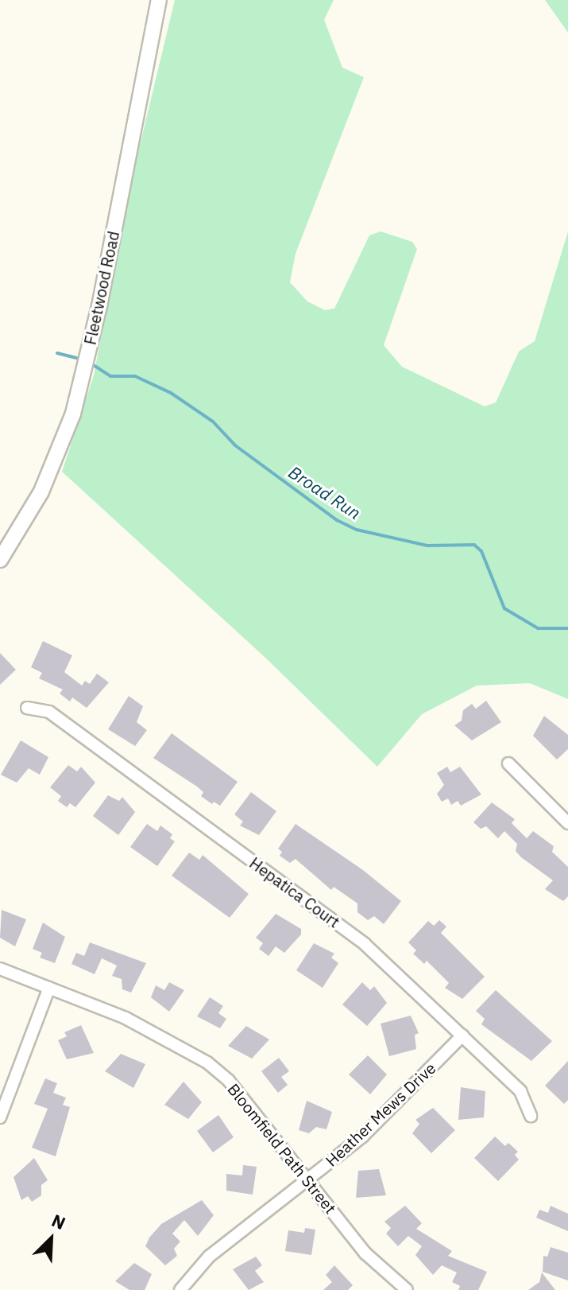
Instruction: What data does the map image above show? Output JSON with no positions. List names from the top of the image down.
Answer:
{
  "streets": {
    "main road": ["Fleetwood Road"],
    "street": ["Hepatica Court", "Heather Mews Drive", "Bloomfield Path Street"]
  },
  "crossings": [
    ["Hepatica Court", "Heather Mews Drive"],
    ["Heather Mews Drive", "Bloomfield Path Street"]
  ],
  "water": ["Broad Run"],
  "north": "top right"
}
